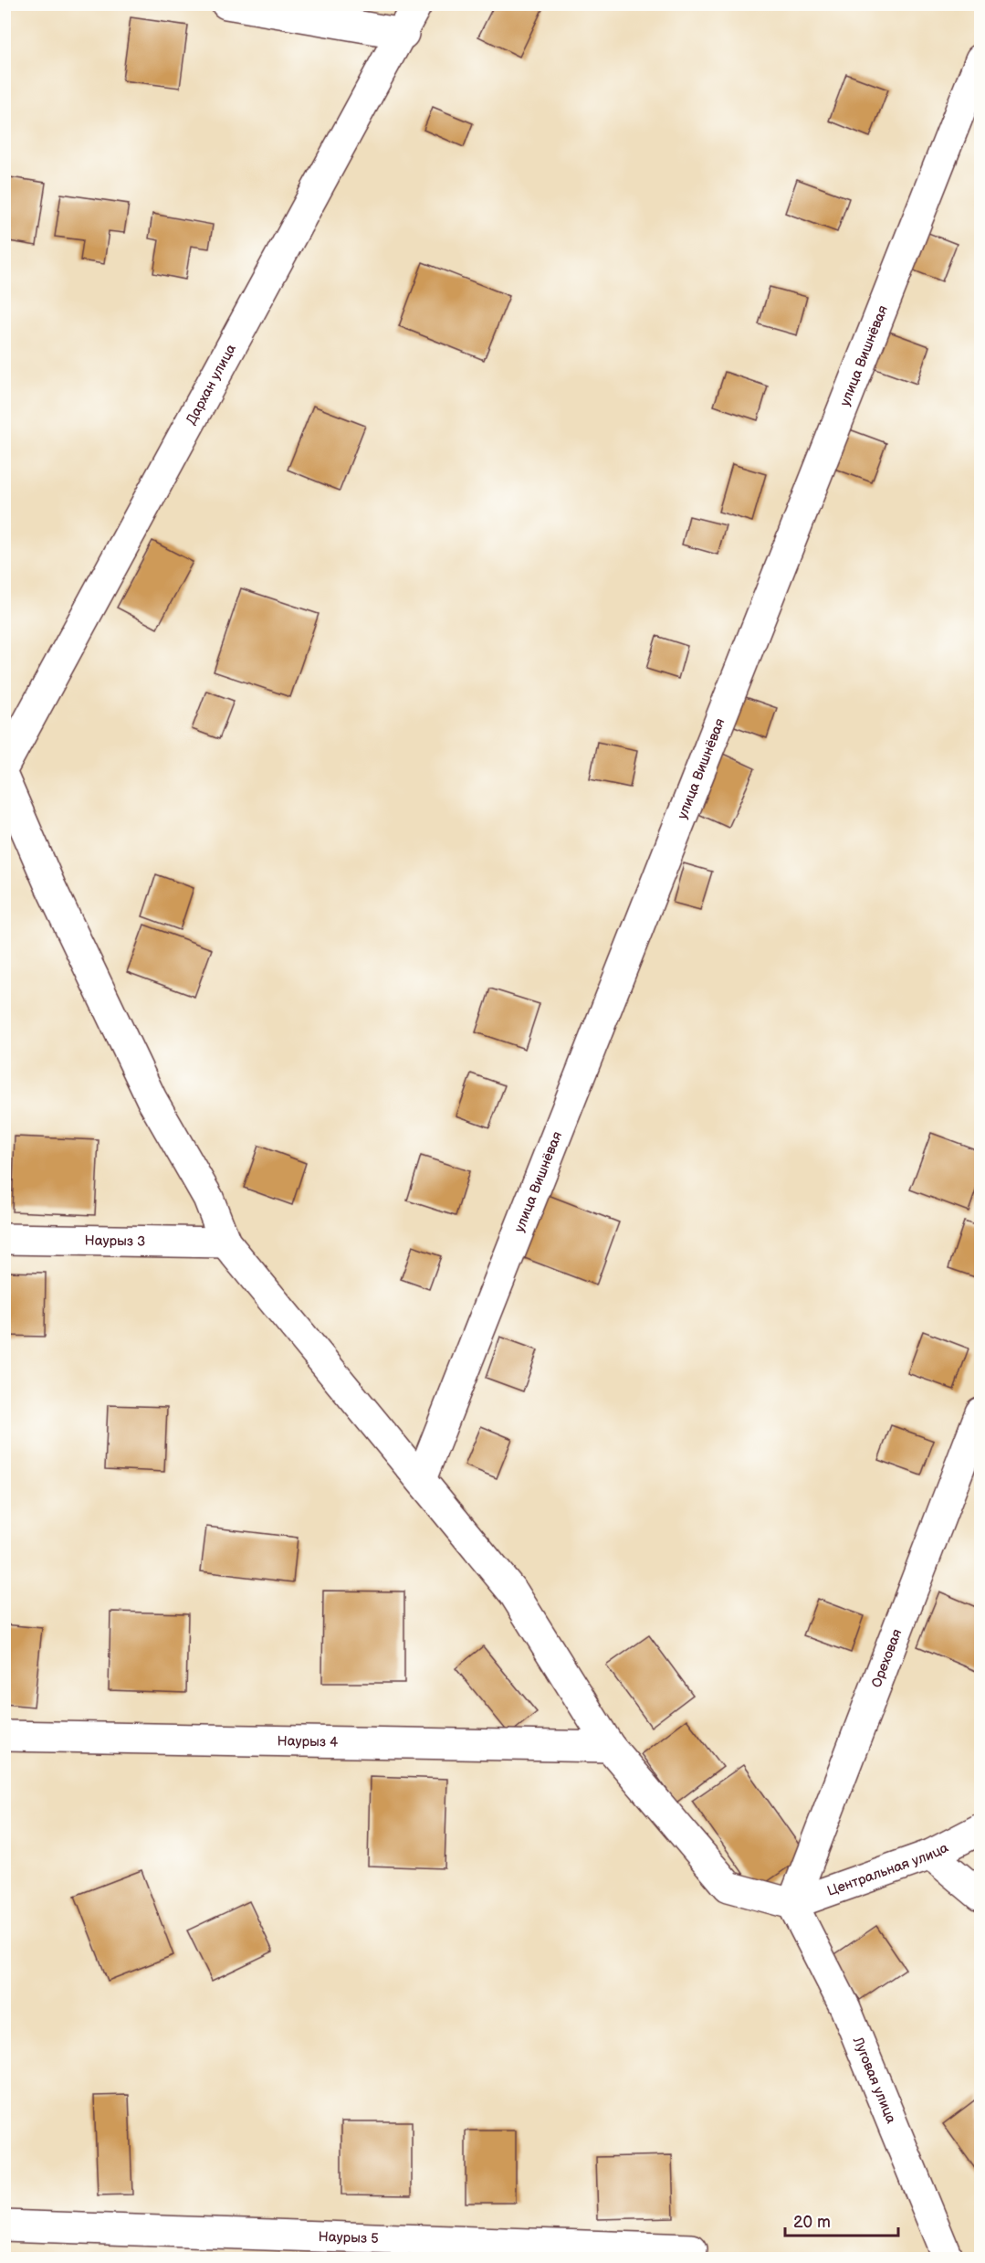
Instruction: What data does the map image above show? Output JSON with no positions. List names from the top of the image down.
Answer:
{
  "streets": {
    "street": [
      "улица Вишнёвая",
      "Дархан улица",
      "Наурыз 3",
      "Ореховая",
      "Наурыз 4",
      "Центральная улица",
      "Луговая улица",
      "Наурыз 5"
    ]
  },
  "crossings": [
    ["Ореховая", "Центральная улица"],
    ["Ореховая", "Луговая улица"],
    ["Центральная улица", "Луговая улица"]
  ],
  "scale_bar": "20 m"
}
